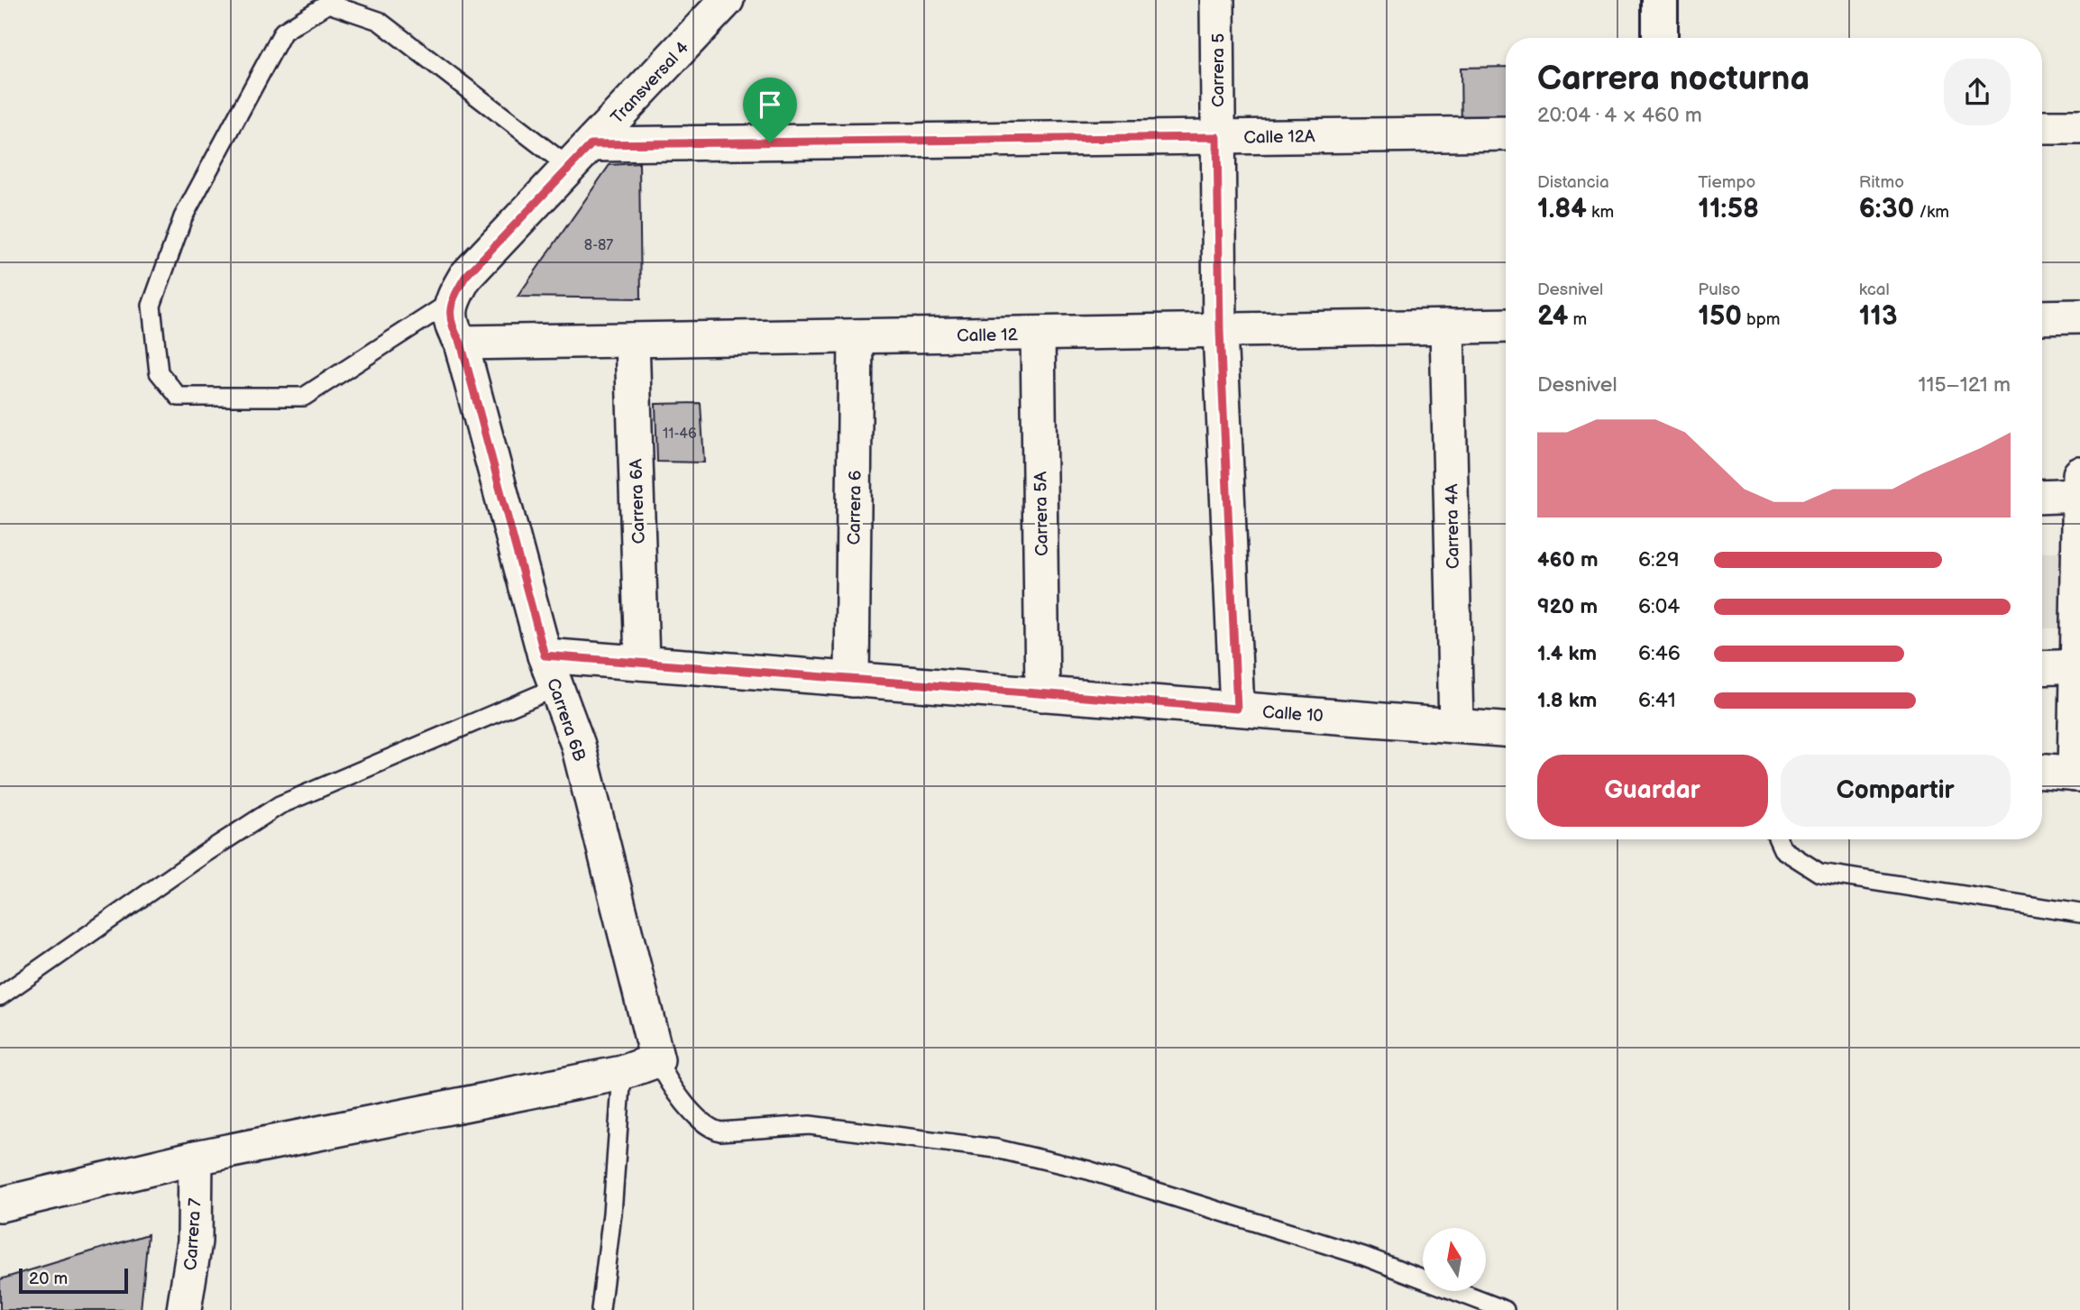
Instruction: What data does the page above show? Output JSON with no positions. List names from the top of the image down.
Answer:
{
  "streets": {
    "street": [
      "Carrera 5",
      "Transversal 4",
      "Calle 12A",
      "Calle 12",
      "Carrera 6A",
      "Carrera 6",
      "Carrera 5A",
      "Carrera 4A",
      "Calle 10",
      "Carrera 6B",
      "Carrera 7"
    ]
  },
  "crossings": [
    ["Carrera 5", "Calle 12A"],
    ["Carrera 5", "Calle 12"],
    ["Carrera 5", "Calle 10"],
    ["Transversal 4", "Calle 12A"],
    ["Calle 12", "Carrera 6A"],
    ["Calle 12", "Carrera 6"],
    ["Calle 12", "Carrera 5A"],
    ["Calle 12", "Carrera 4A"],
    ["Calle 12", "Carrera 6B"],
    ["Carrera 6A", "Calle 10"],
    ["Carrera 6", "Calle 10"],
    ["Carrera 5A", "Calle 10"],
    ["Carrera 4A", "Calle 10"],
    ["Calle 10", "Carrera 6B"]
  ],
  "house_numbers": ["8-87", "11-46"],
  "scale_bar": "20 m",
  "north": "top",
  "page": {
    "heading": ["Carrera nocturna", "20:04 · 4 × 460 m"],
    "stats": [
      ["Distancia", "1.84 km"],
      ["Tiempo", "11:58"],
      ["Ritmo", "6:30 /km"],
      ["Desnivel", "24 m"],
      ["Pulso", "150 bpm"],
      ["kcal", "113"]
    ],
    "chart": ["Desnivel", "115–121 m"],
    "list": [
      {
        "name": "460 m",
        "note": "6:29"
      },
      {
        "name": "920 m",
        "note": "6:04"
      },
      {
        "name": "1.4 km",
        "note": "6:46"
      },
      {
        "name": "1.8 km",
        "note": "6:41"
      }
    ],
    "buttons": ["Guardar", "Compartir"],
    "scale": "20 m"
  }
}
